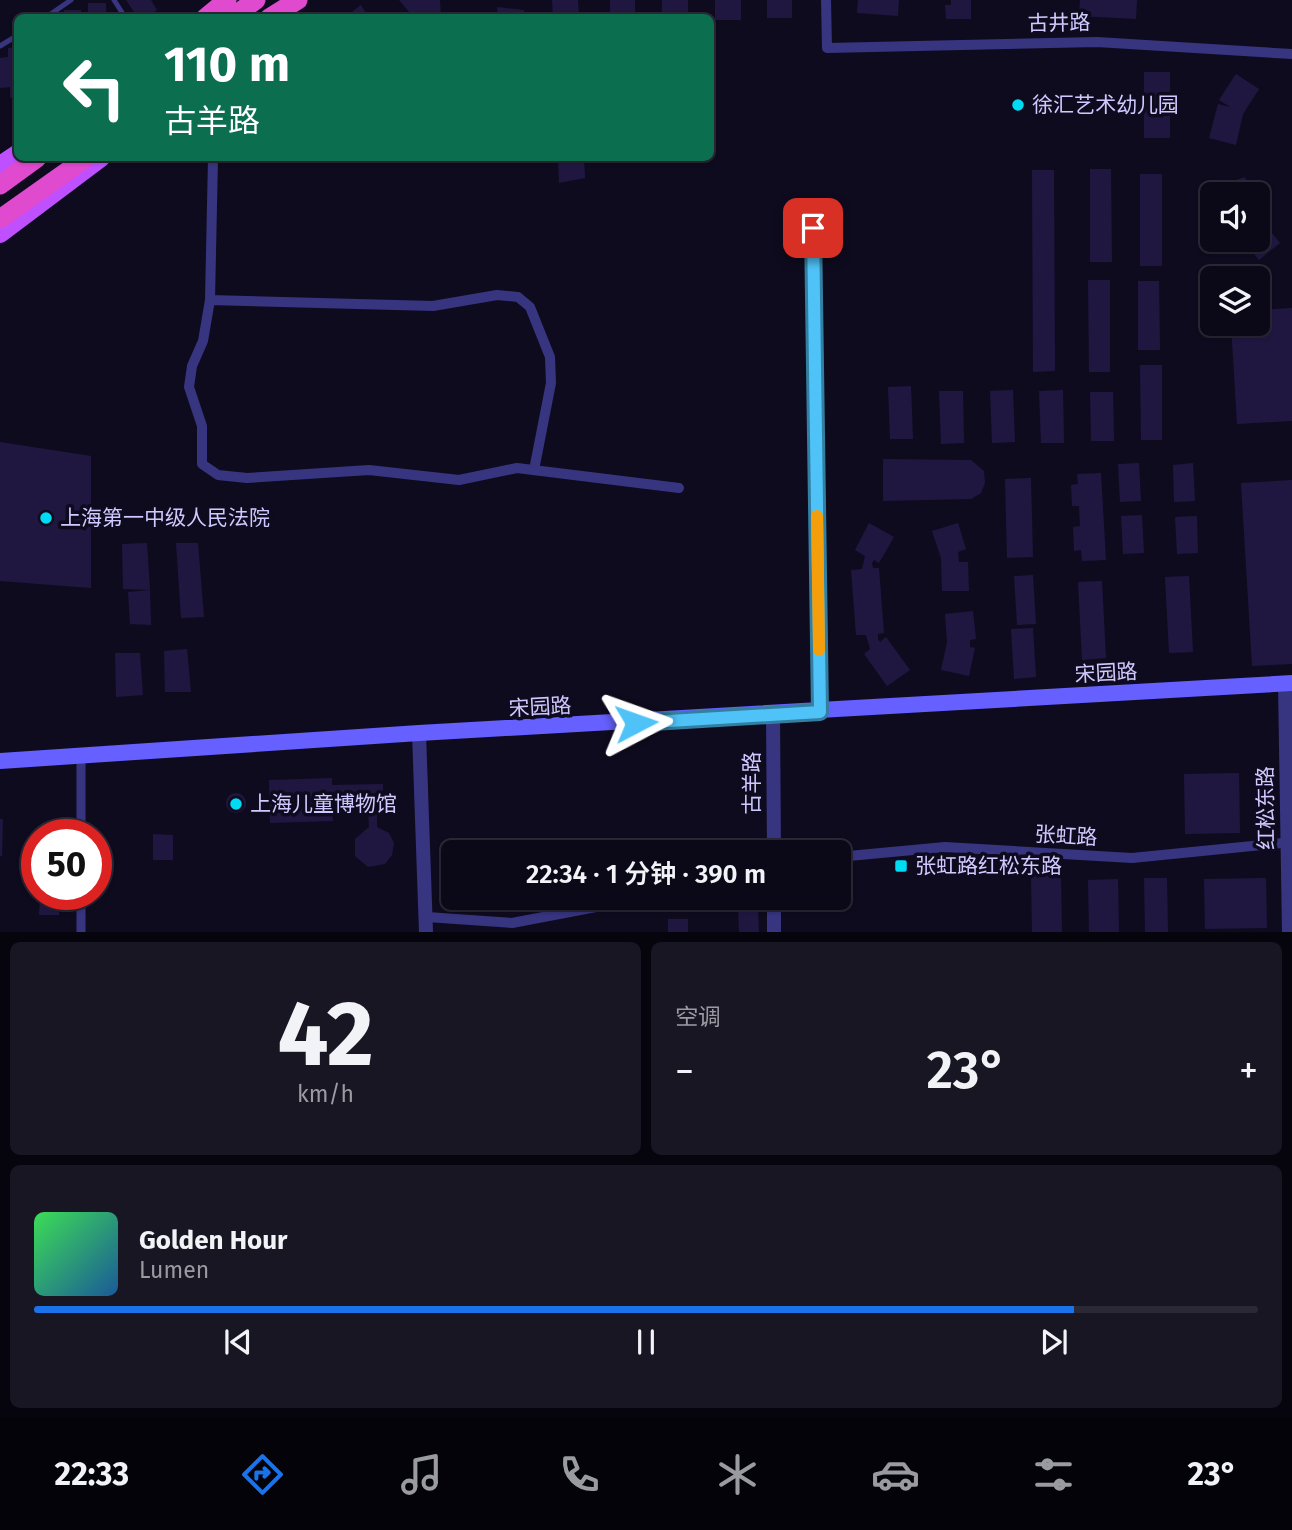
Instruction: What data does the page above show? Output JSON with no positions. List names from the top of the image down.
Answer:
{
  "streets": {
    "main road": ["宋园路"],
    "street": [
      "古井路",
      "古羊路",
      "红松东路",
      "张虹路"
    ]
  },
  "crossings": [
    ["宋园路", "古羊路"],
    ["宋园路", "红松东路"],
    ["红松东路", "张虹路"]
  ],
  "places": {
    "other": ["徐汇艺术幼儿园", "上海第一中级人民法院", "上海儿童博物馆"],
    "transit": ["张虹路红松东路"]
  },
  "page": {
    "turn": ["110 m", "古羊路"],
    "limit": "50",
    "trip": "22:34 · 1 分钟 · 390 m",
    "tile": [
      ["42", "km/h"],
      "空调"
    ],
    "heat": ["−", "23°", "+"],
    "song": ["Golden Hour", "Lumen"],
    "tabs": ["22:33", "23°"]
  }
}
